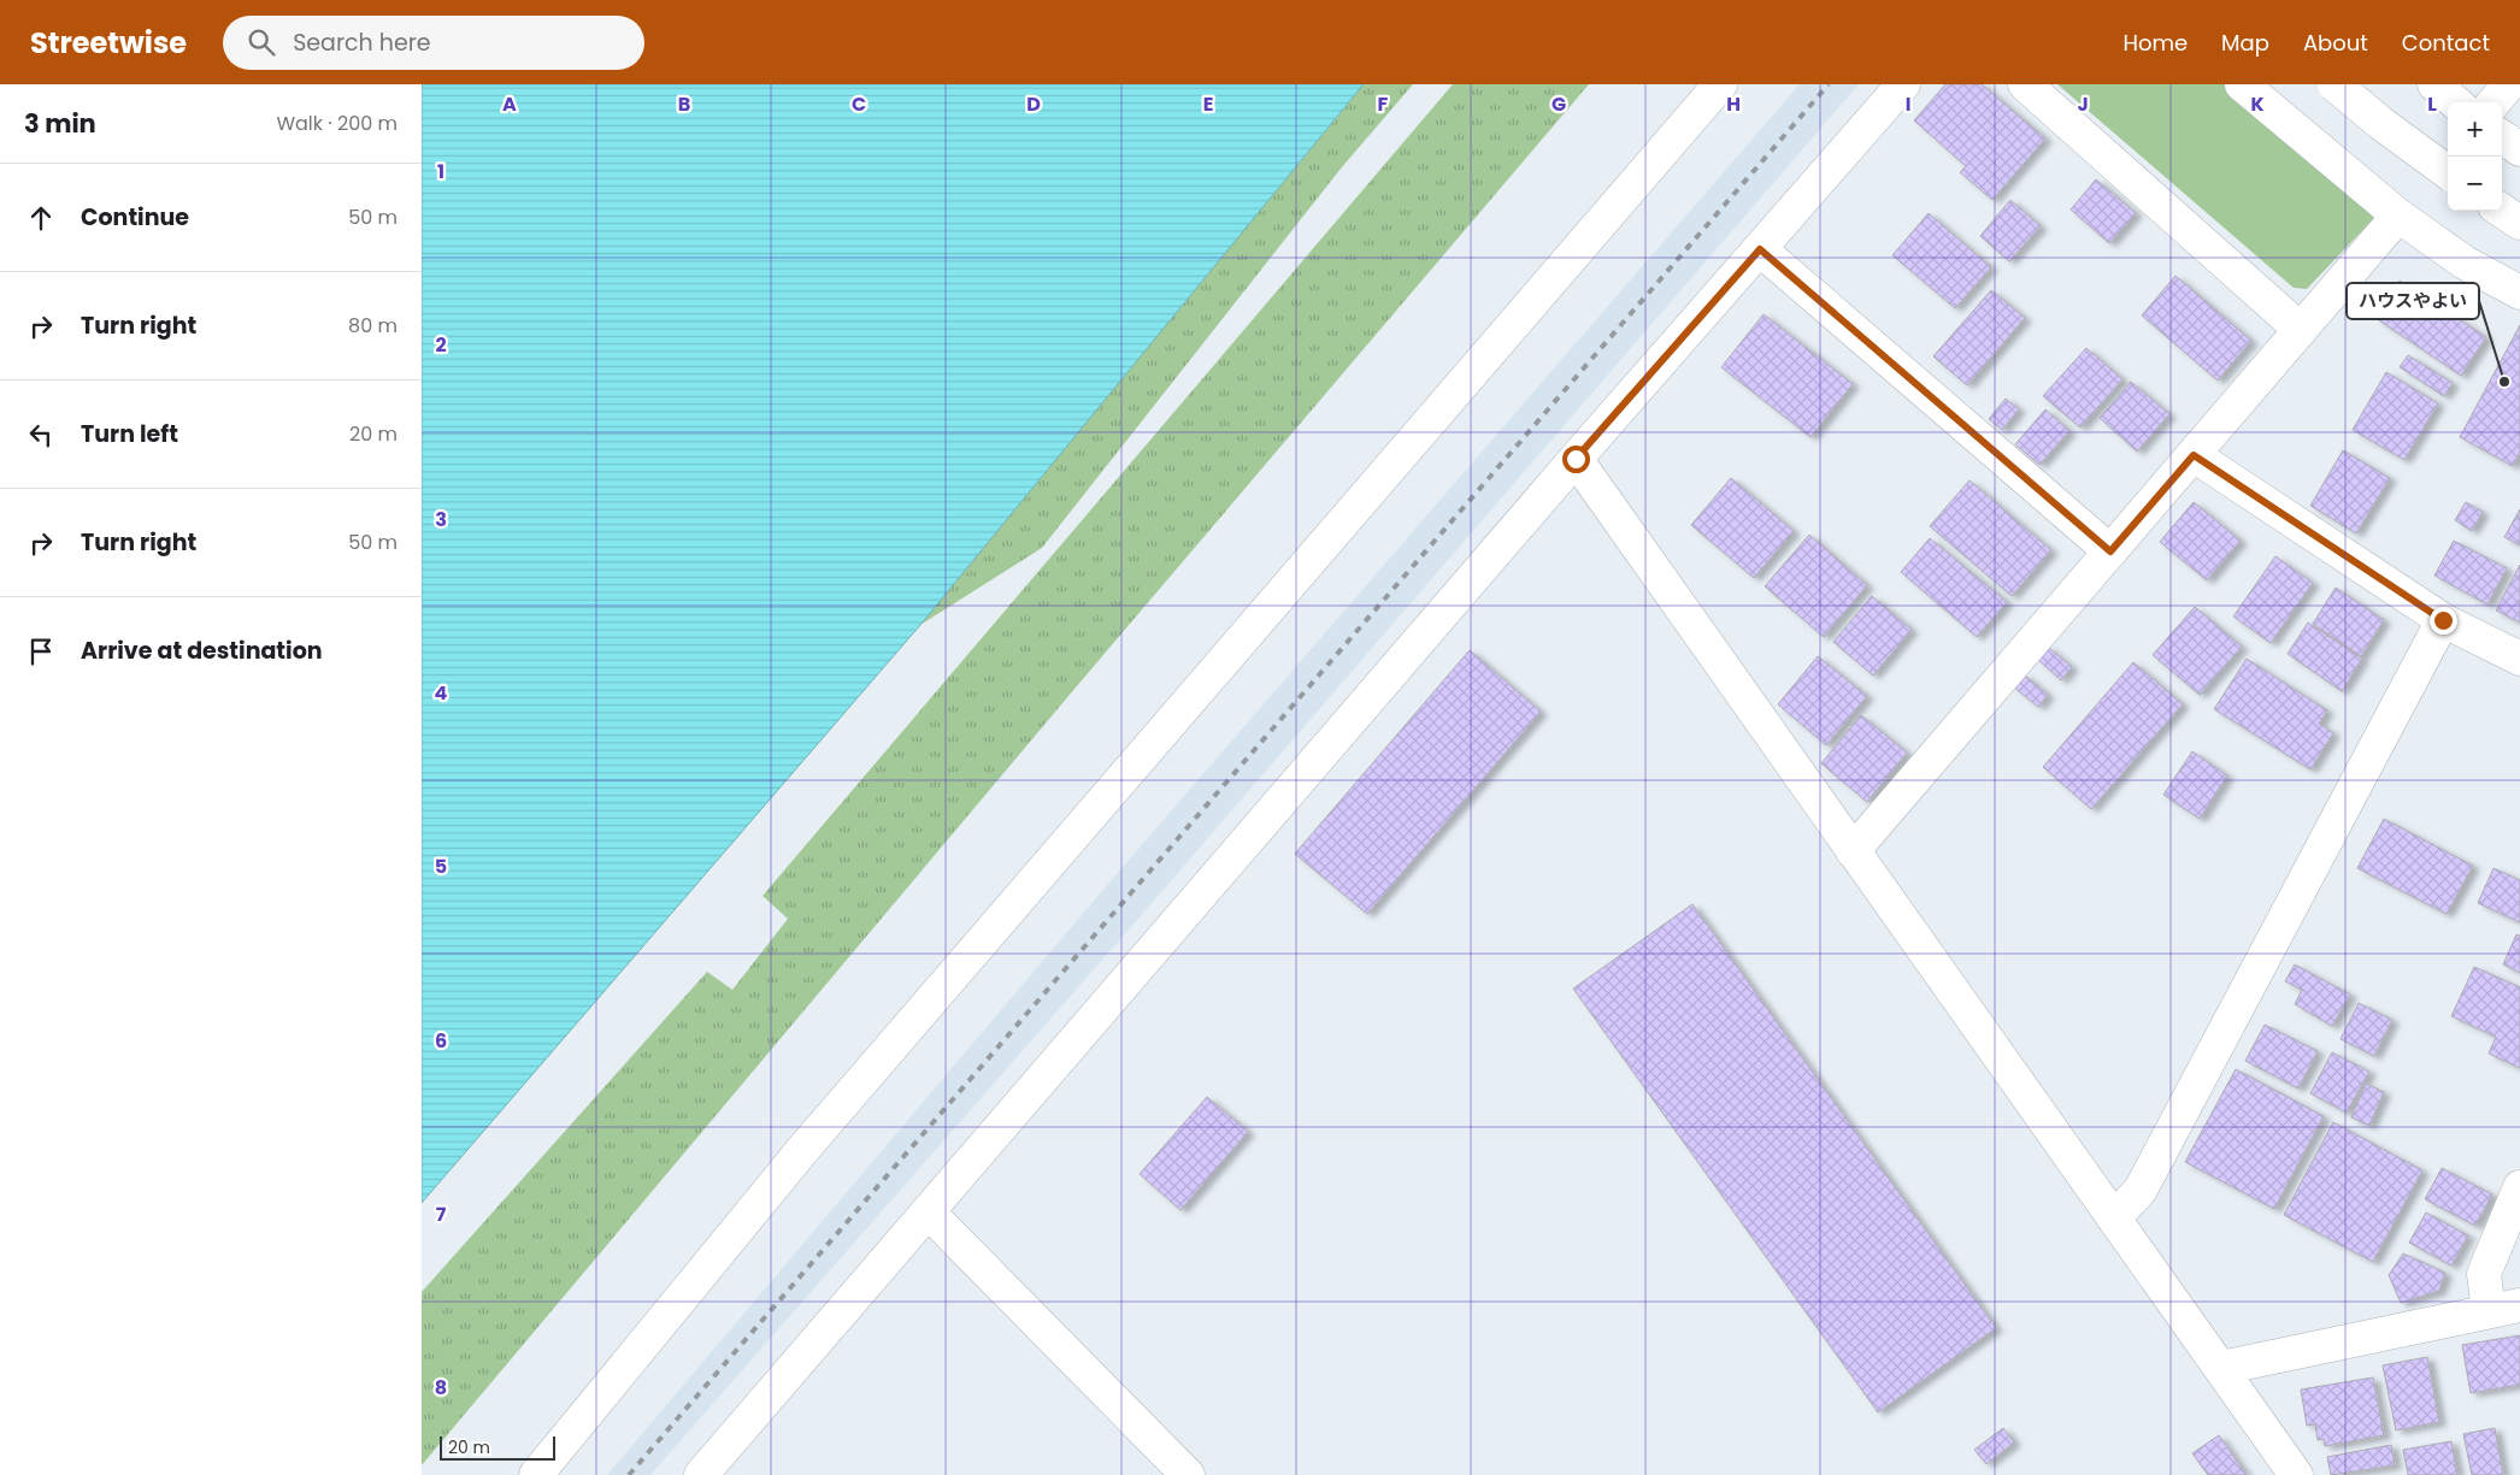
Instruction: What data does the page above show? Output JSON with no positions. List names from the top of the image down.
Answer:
{
  "places": ["ハウスやよい"],
  "scale_bar": "20 m",
  "page": {
    "header": "Streetwise",
    "search": "Search here",
    "nav": [
      "Home",
      "Map",
      "About",
      "Contact"
    ],
    "heading": ["3 min", "Walk · 200 m"],
    "map_buttons": ["+", "−"],
    "list": [
      ["Continue", "50 m"],
      ["Turn right", "80 m"],
      ["Turn left", "20 m"],
      ["Turn right", "50 m"],
      "Arrive at destination"
    ],
    "scale": "20 m"
  },
  "grid": {
    "columns": [
      "A",
      "B",
      "C",
      "D",
      "E",
      "F",
      "G",
      "H",
      "I",
      "J",
      "K",
      "L"
    ],
    "rows": [
      "1",
      "2",
      "3",
      "4",
      "5",
      "6",
      "7",
      "8"
    ]
  }
}
